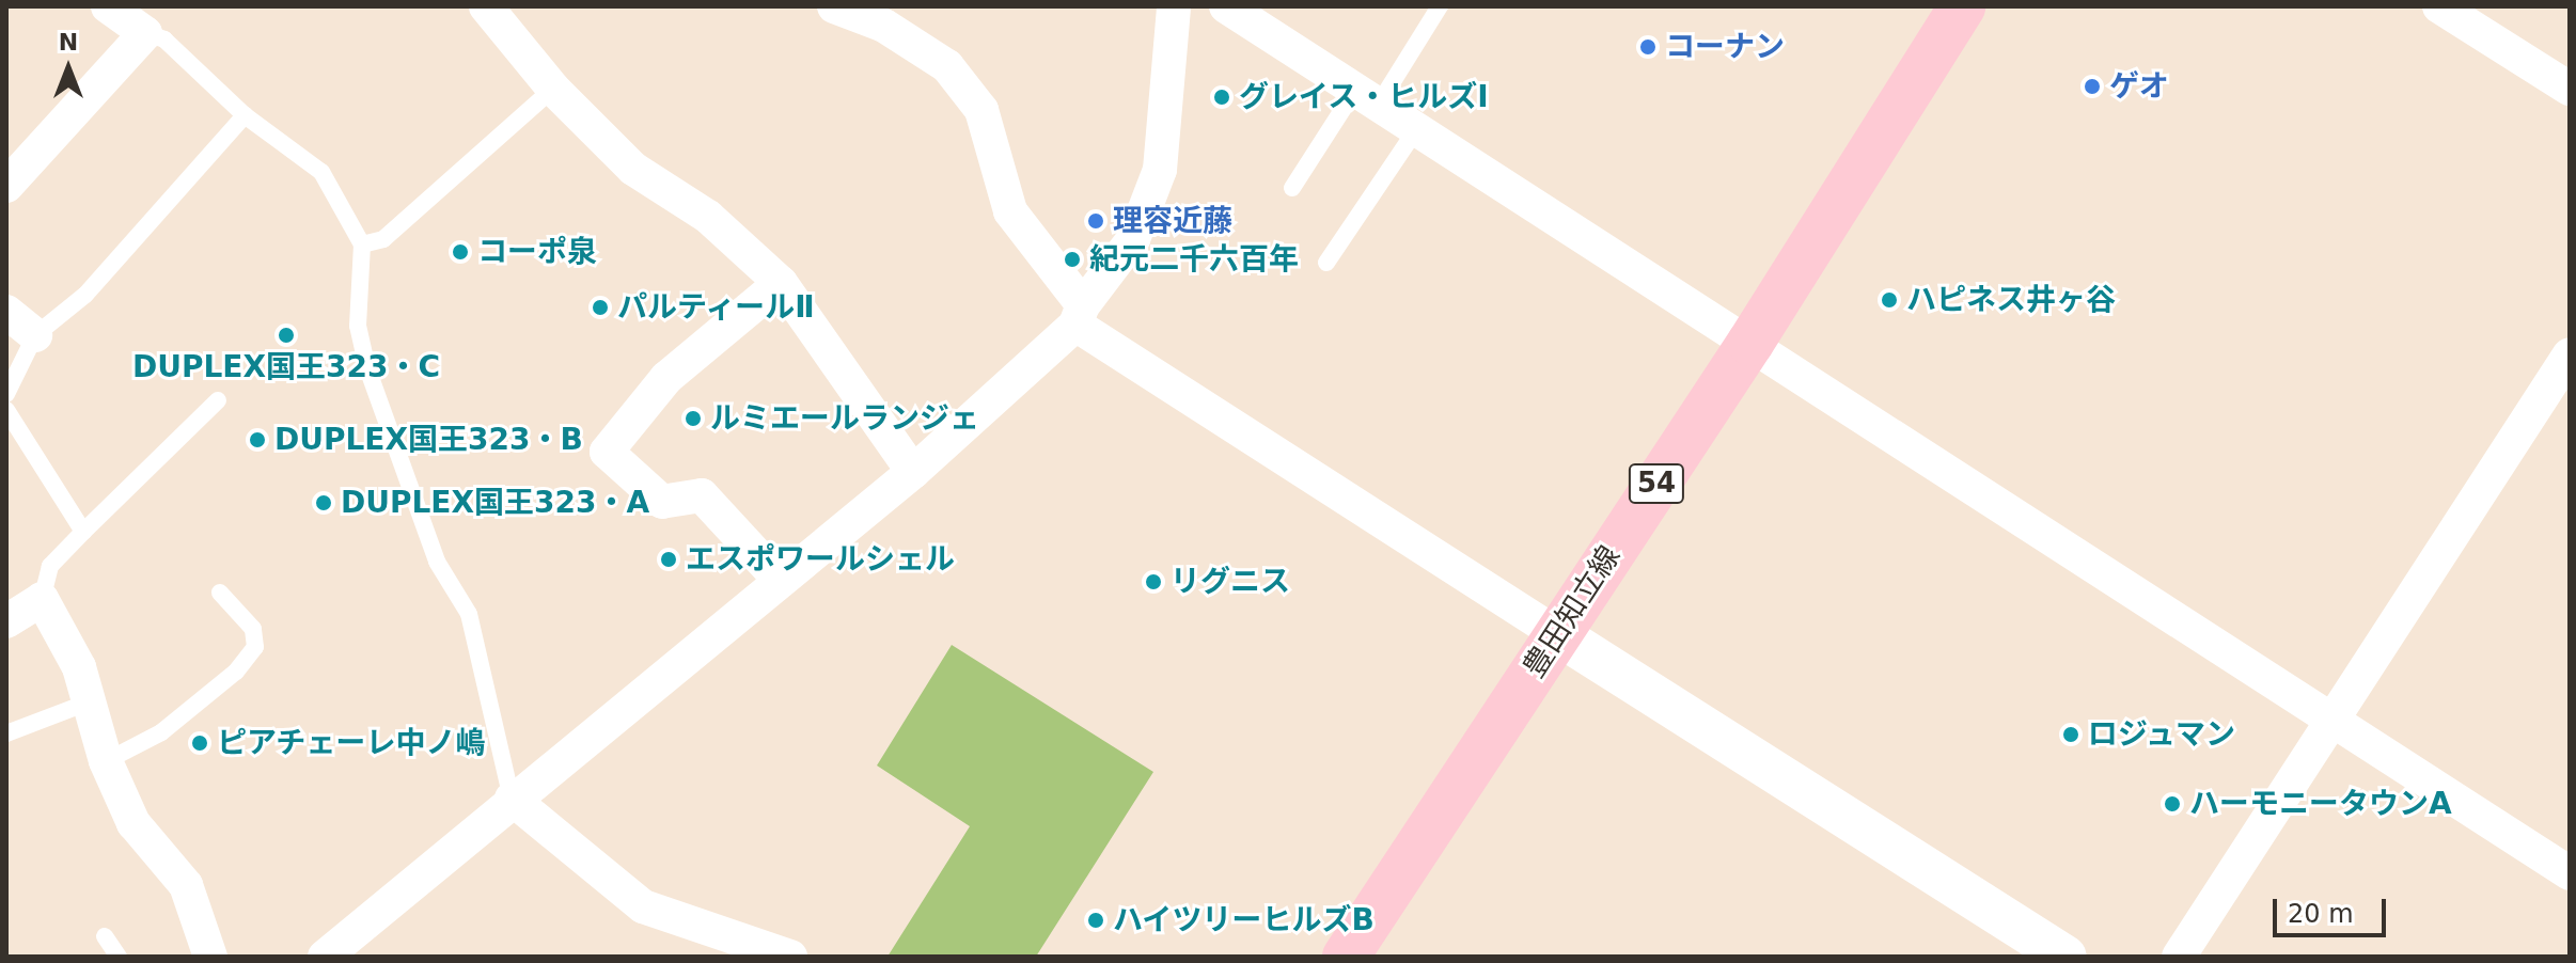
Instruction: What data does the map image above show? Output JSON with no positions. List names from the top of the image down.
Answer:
{
  "streets": {
    "main road": ["54", "豊田知立線"]
  },
  "places": [
    "コーナン",
    "ゲオ",
    "グレイス・ヒルズⅠ",
    "理容近藤",
    "コーポ泉",
    "紀元二千六百年",
    "ハピネス井ヶ谷",
    "パルティールⅡ",
    "DUPLEX国王323・C",
    "ルミエールランジェ",
    "DUPLEX国王323・B",
    "DUPLEX国王323・A",
    "エスポワールシェル",
    "リグニス",
    "ロジュマン",
    "ピアチェーレ中ノ嶋",
    "ハーモニータウンA",
    "ハイツリーヒルズB"
  ],
  "scale_bar": "20 m",
  "north": "top"
}
